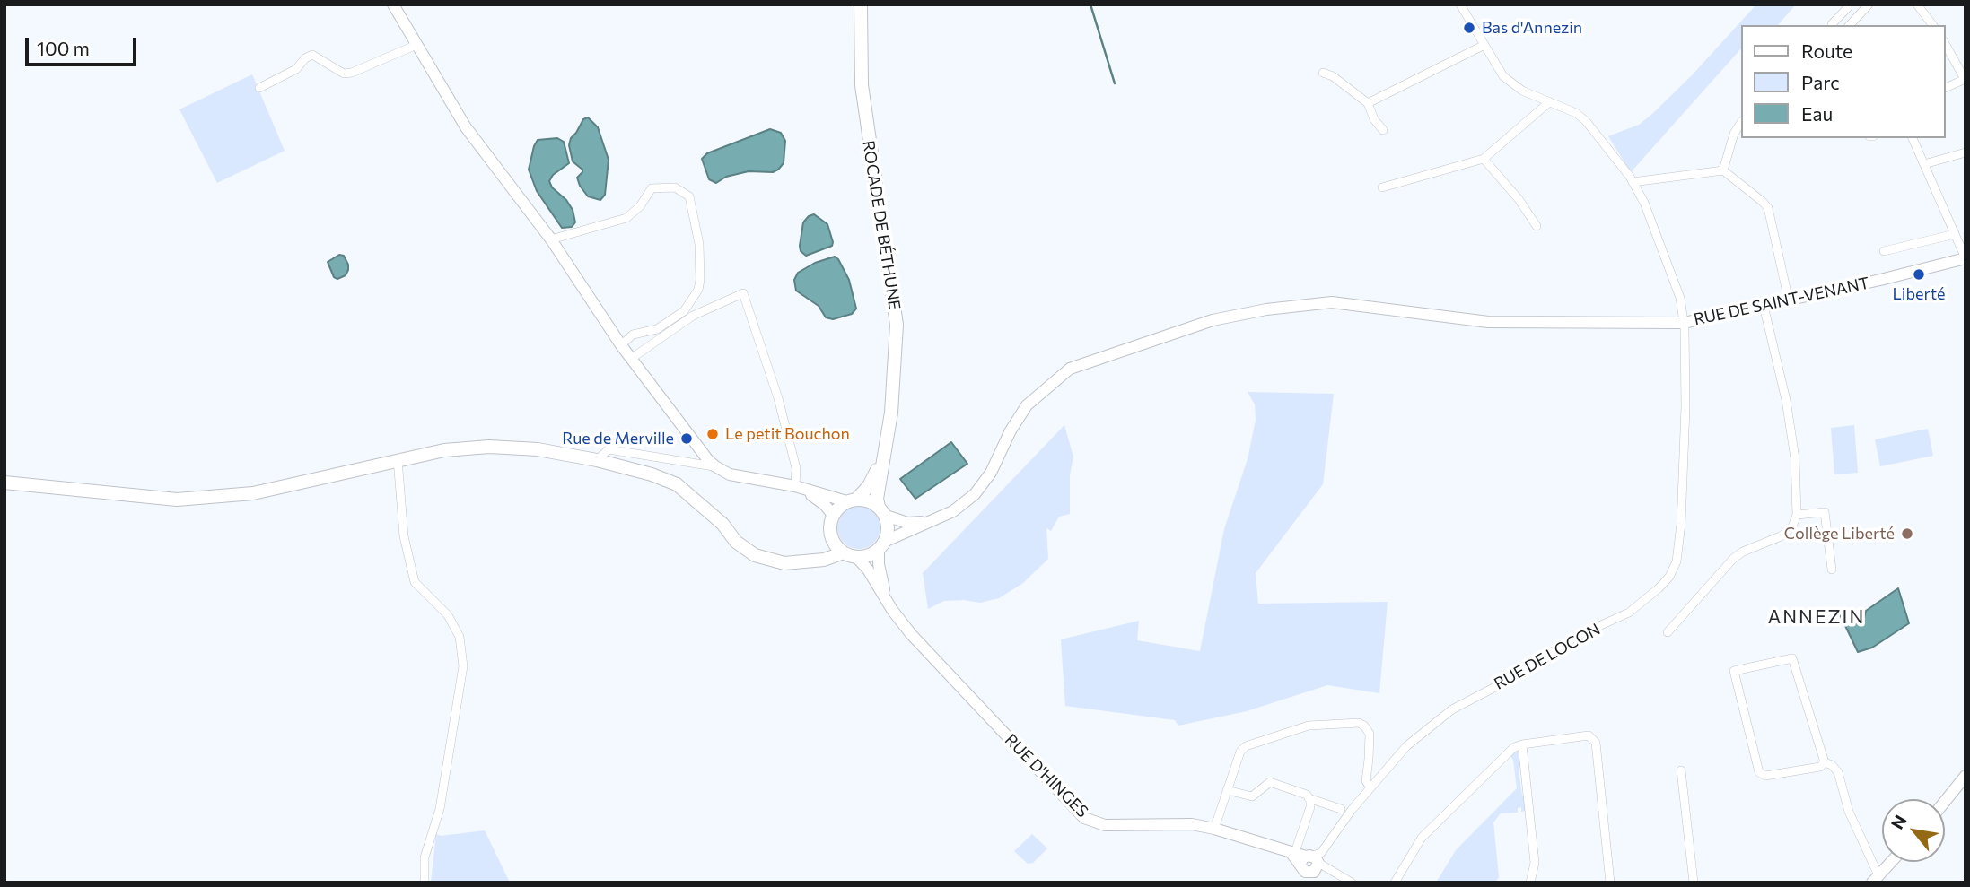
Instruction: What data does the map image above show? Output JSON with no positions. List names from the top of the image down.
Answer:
{
  "streets": {
    "main road": ["ROCADE DE BÉTHUNE"],
    "street": ["RUE DE SAINT-VENANT", "RUE DE LOCON", "RUE D'HINGES"]
  },
  "crossings": [
    ["ROCADE DE BÉTHUNE", "RUE D'HINGES"],
    ["RUE DE SAINT-VENANT", "RUE DE LOCON"],
    ["RUE DE LOCON", "RUE D'HINGES"]
  ],
  "districts": ["ANNEZIN"],
  "places": [
    "Bas d'Annezin",
    "Liberté",
    "Le petit Bouchon",
    "Rue de Merville",
    "Collège Liberté"
  ],
  "legend": ["Route", "Parc", "Eau"],
  "scale_bar": "100 m",
  "north": "top left"
}
